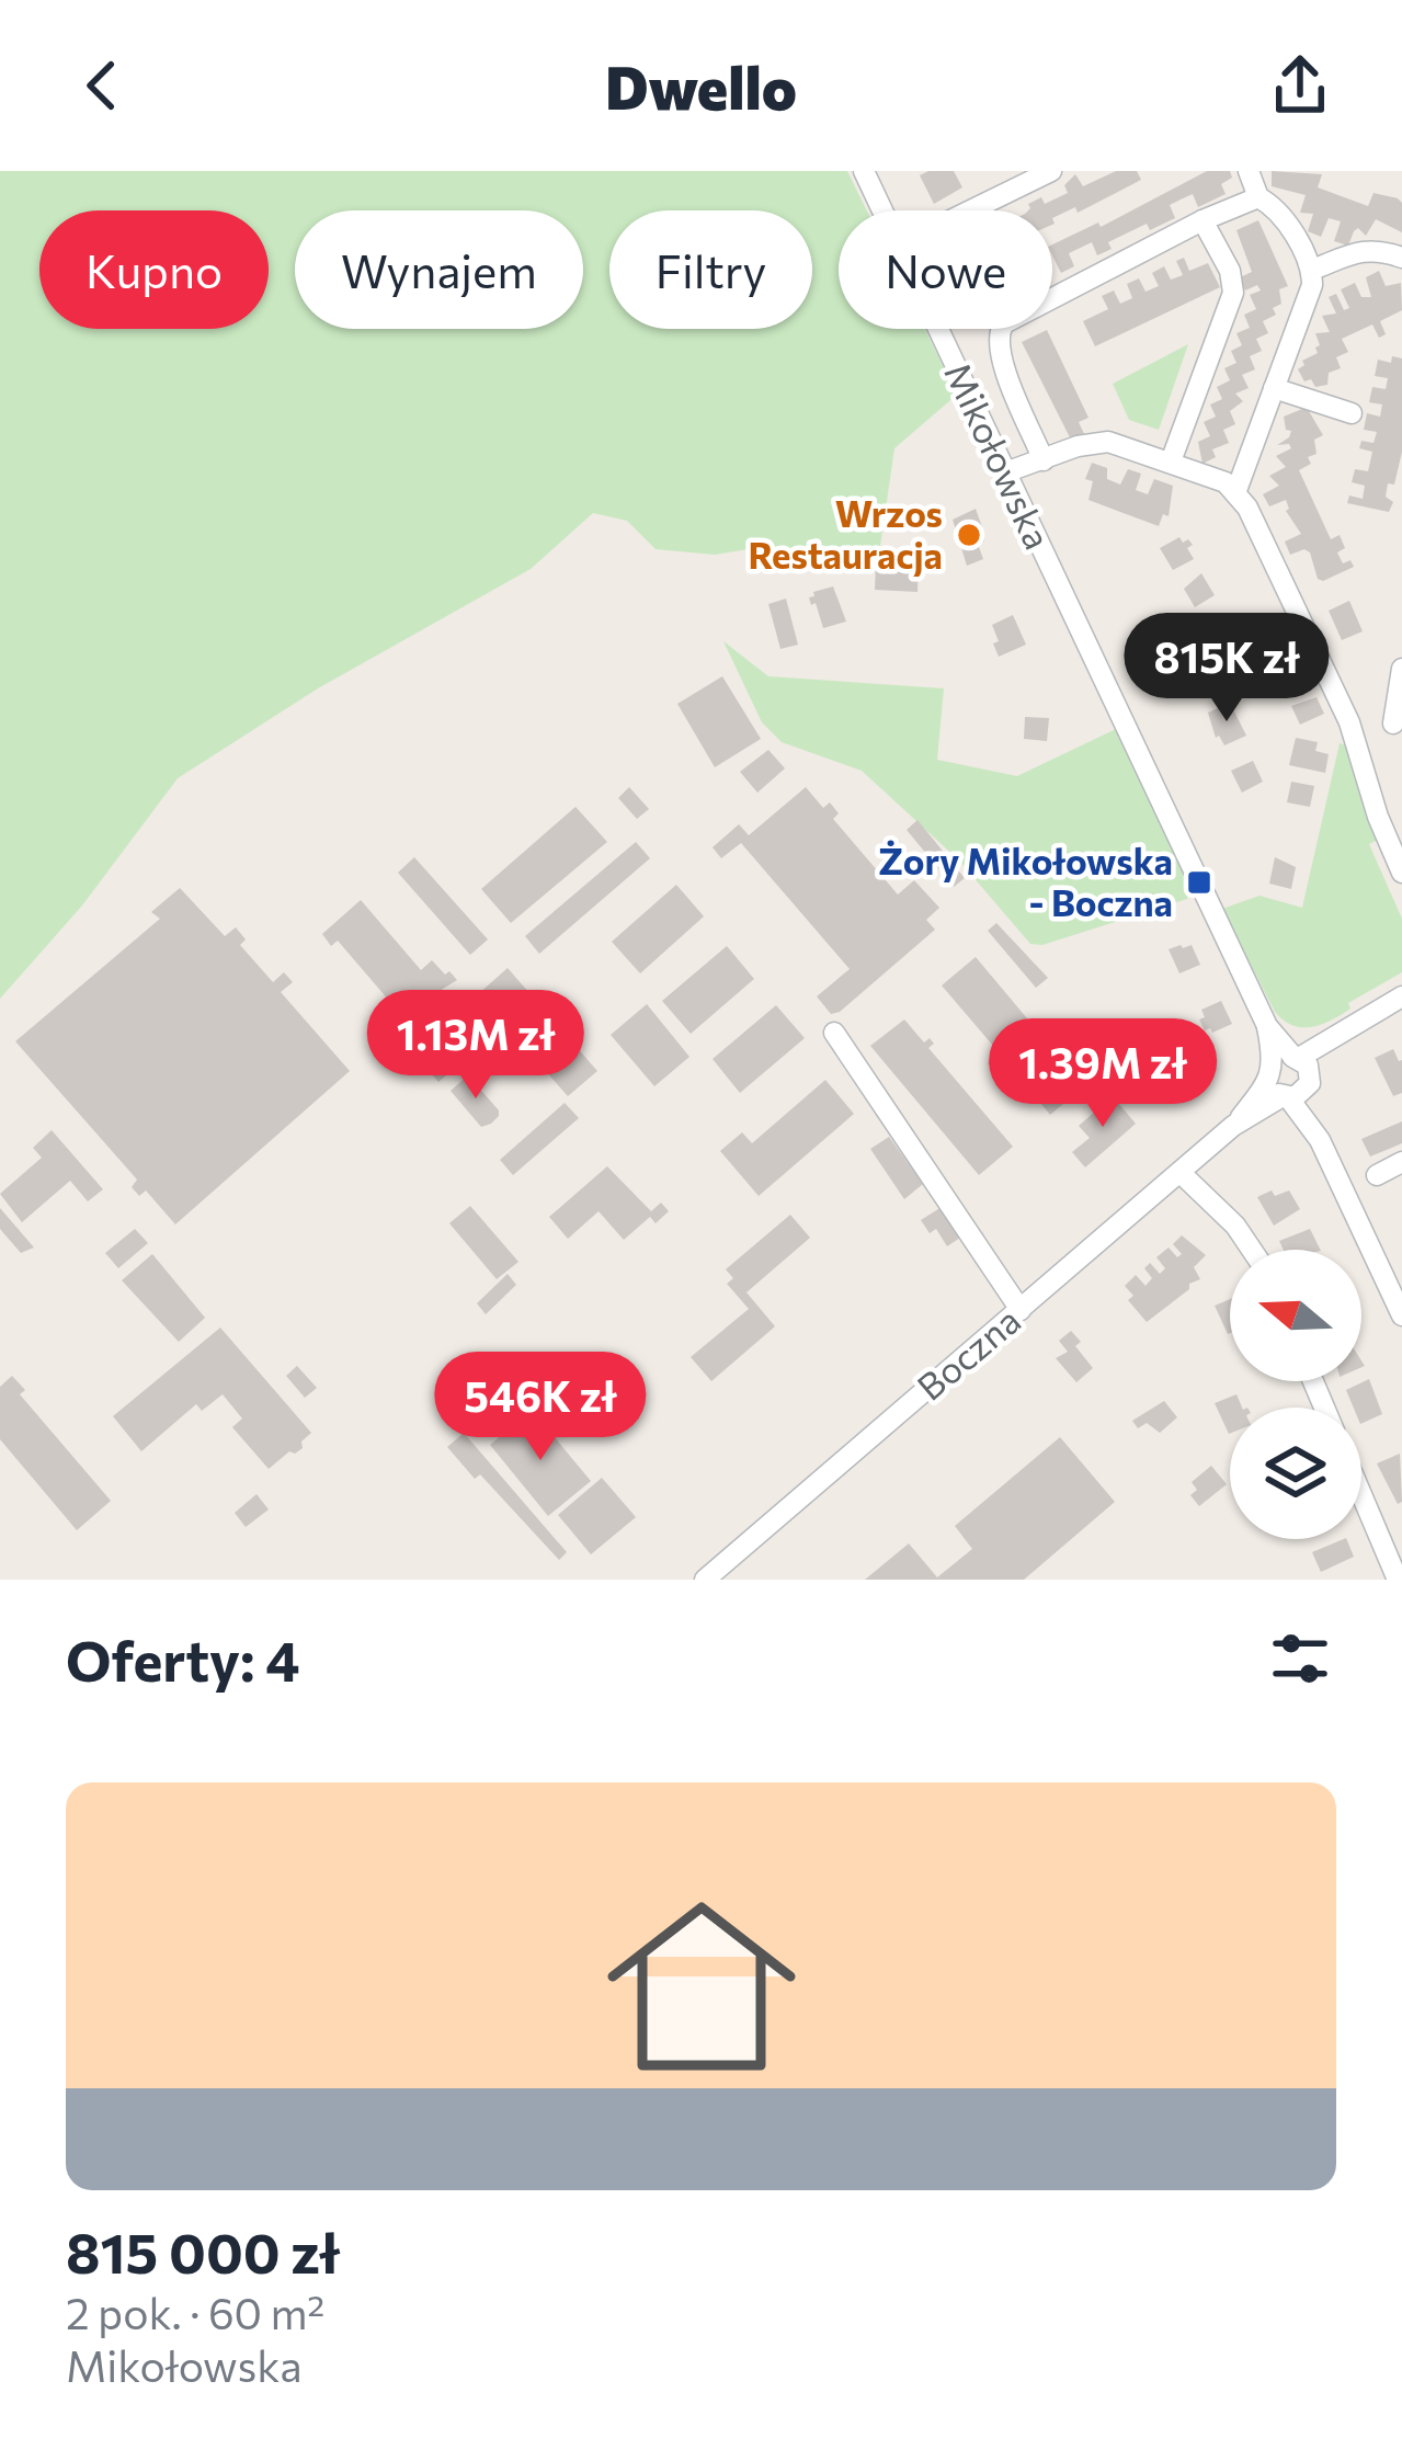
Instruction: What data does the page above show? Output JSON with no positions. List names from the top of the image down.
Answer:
{
  "streets": {
    "street": ["Mikołowska", "Boczna"]
  },
  "crossings": [
    ["Mikołowska", "Boczna"]
  ],
  "places": {
    "other": ["Wrzos Restauracja"],
    "transit": ["Żory Mikołowska - Boczna"]
  },
  "north": "left",
  "page": {
    "header": "Dwello",
    "chip": [
      "Kupno",
      "Wynajem",
      "Filtry",
      "Nowe"
    ],
    "price": [
      "815K zł",
      "1.13M zł",
      "1.39M zł",
      "546K zł"
    ],
    "heading": "Oferty: 4",
    "list": [
      {
        "name": "815 000 zł",
        "note": "2 pok. · 60 m² · Mikołowska"
      }
    ]
  }
}
